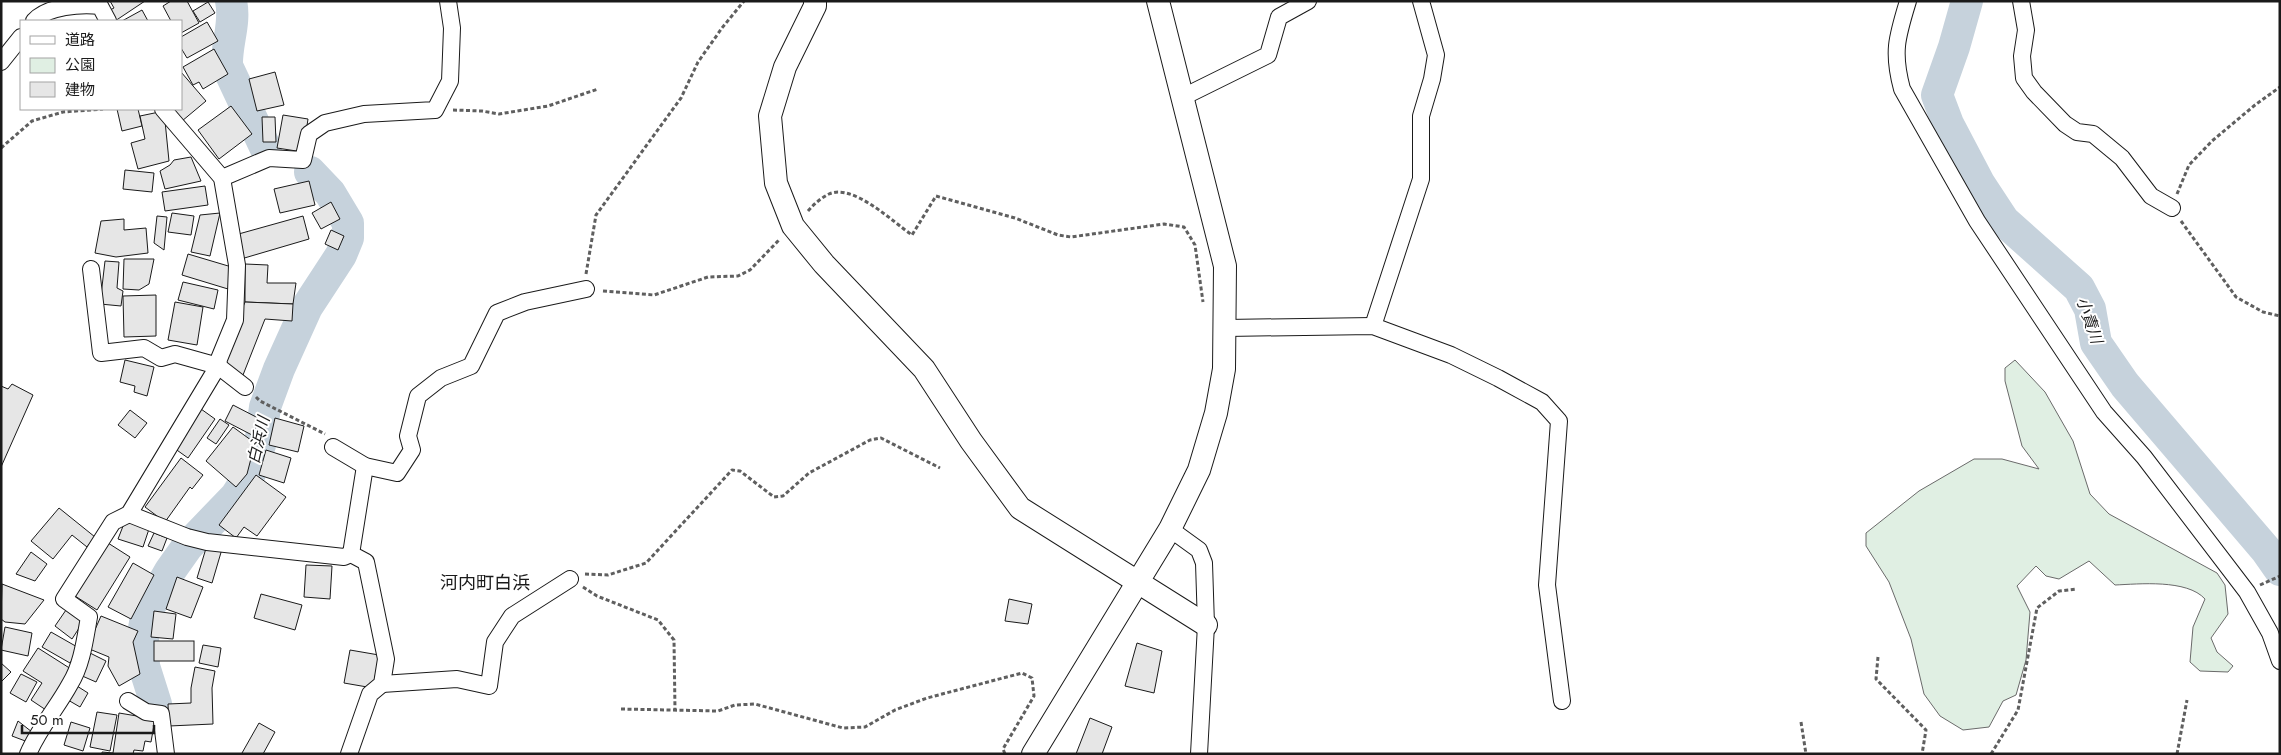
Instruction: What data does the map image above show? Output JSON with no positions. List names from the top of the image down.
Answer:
{
  "districts": ["河内町白浜"],
  "water": ["小責川", "白浜川"],
  "legend": ["道路", "公園", "建物"],
  "scale_bar": "50 m"
}
